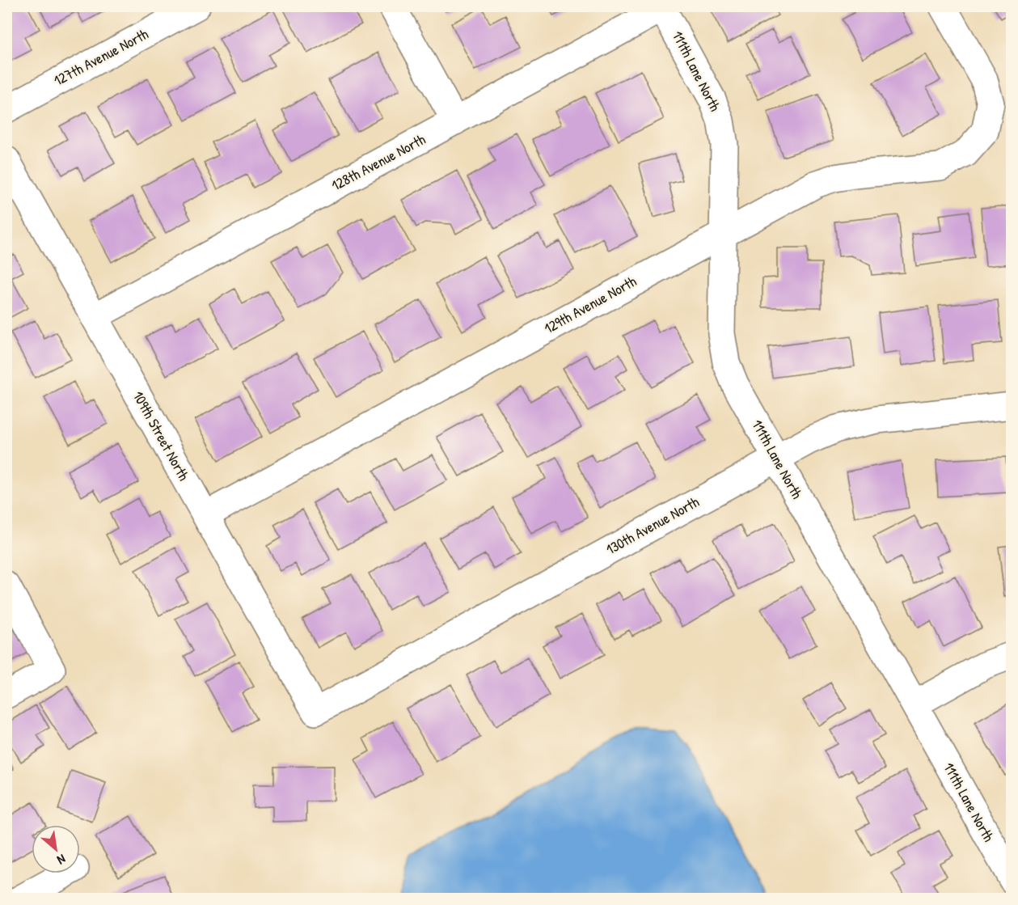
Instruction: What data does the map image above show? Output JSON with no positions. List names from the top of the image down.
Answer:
{
  "streets": {
    "street": [
      "127th Avenue North",
      "111th Lane North",
      "128th Avenue North",
      "129th Avenue North",
      "109th Street North",
      "130th Avenue North"
    ]
  },
  "crossings": [
    ["111th Lane North", "128th Avenue North"],
    ["111th Lane North", "129th Avenue North"],
    ["111th Lane North", "130th Avenue North"],
    ["128th Avenue North", "109th Street North"],
    ["129th Avenue North", "109th Street North"],
    ["109th Street North", "130th Avenue North"]
  ],
  "north": "bottom right"
}
